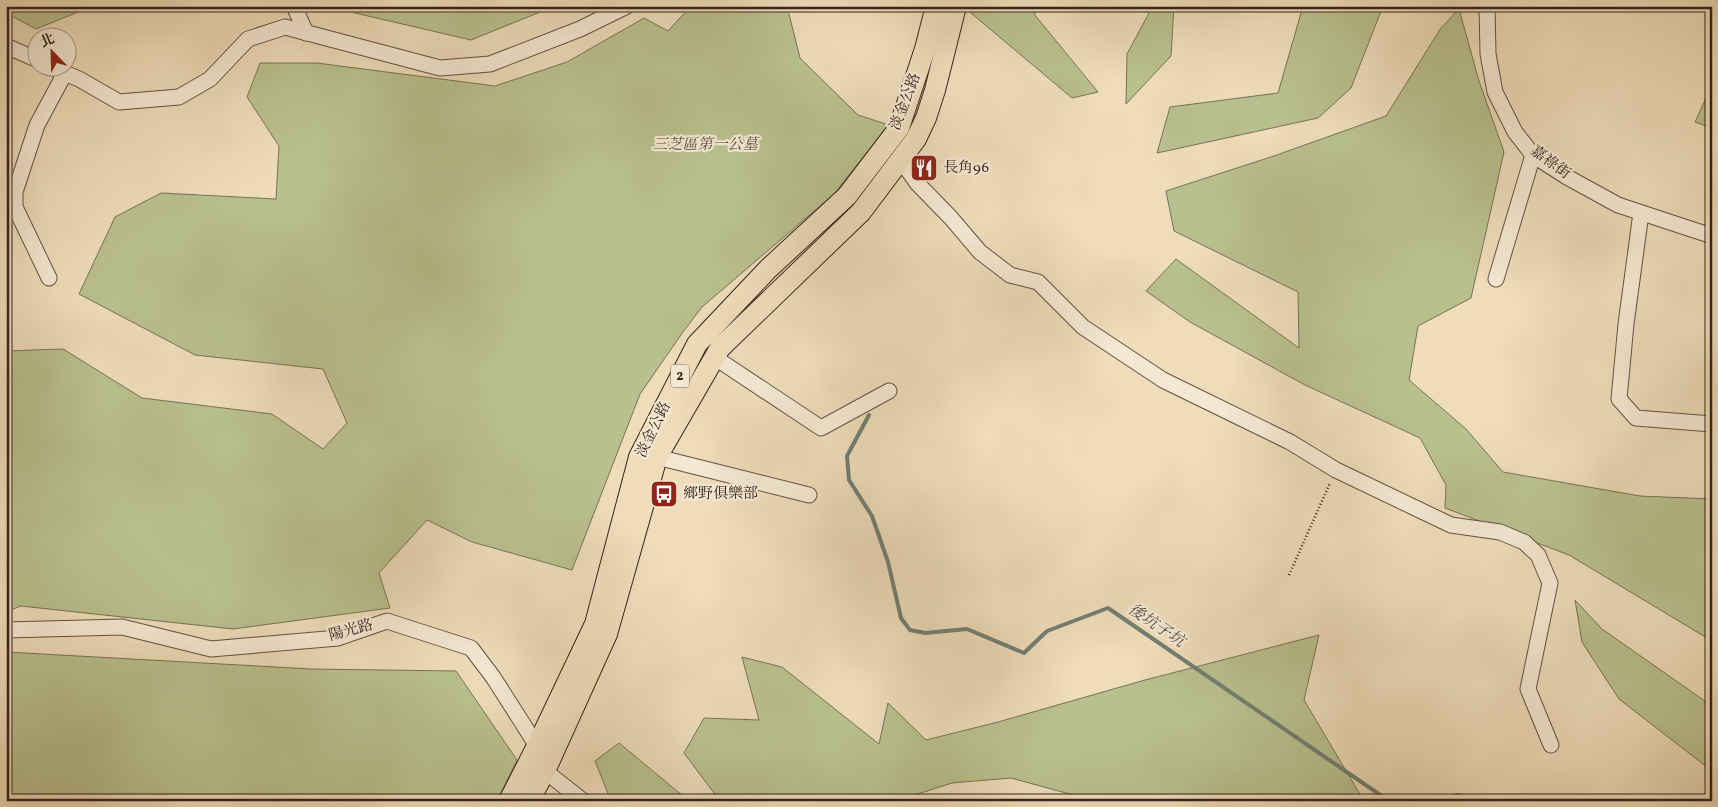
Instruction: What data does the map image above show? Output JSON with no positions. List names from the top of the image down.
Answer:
{
  "streets": {
    "main road": ["淡金公路", "2"],
    "street": ["嘉祿街", "陽光路"]
  },
  "crossings": [
    ["淡金公路", "陽光路"]
  ],
  "water": ["後坑子坑"],
  "parks": ["三芝區第一公墓"],
  "places": {
    "restaurant": ["長角96"],
    "bus stop": ["鄉野俱樂部"]
  },
  "north": "top left"
}
